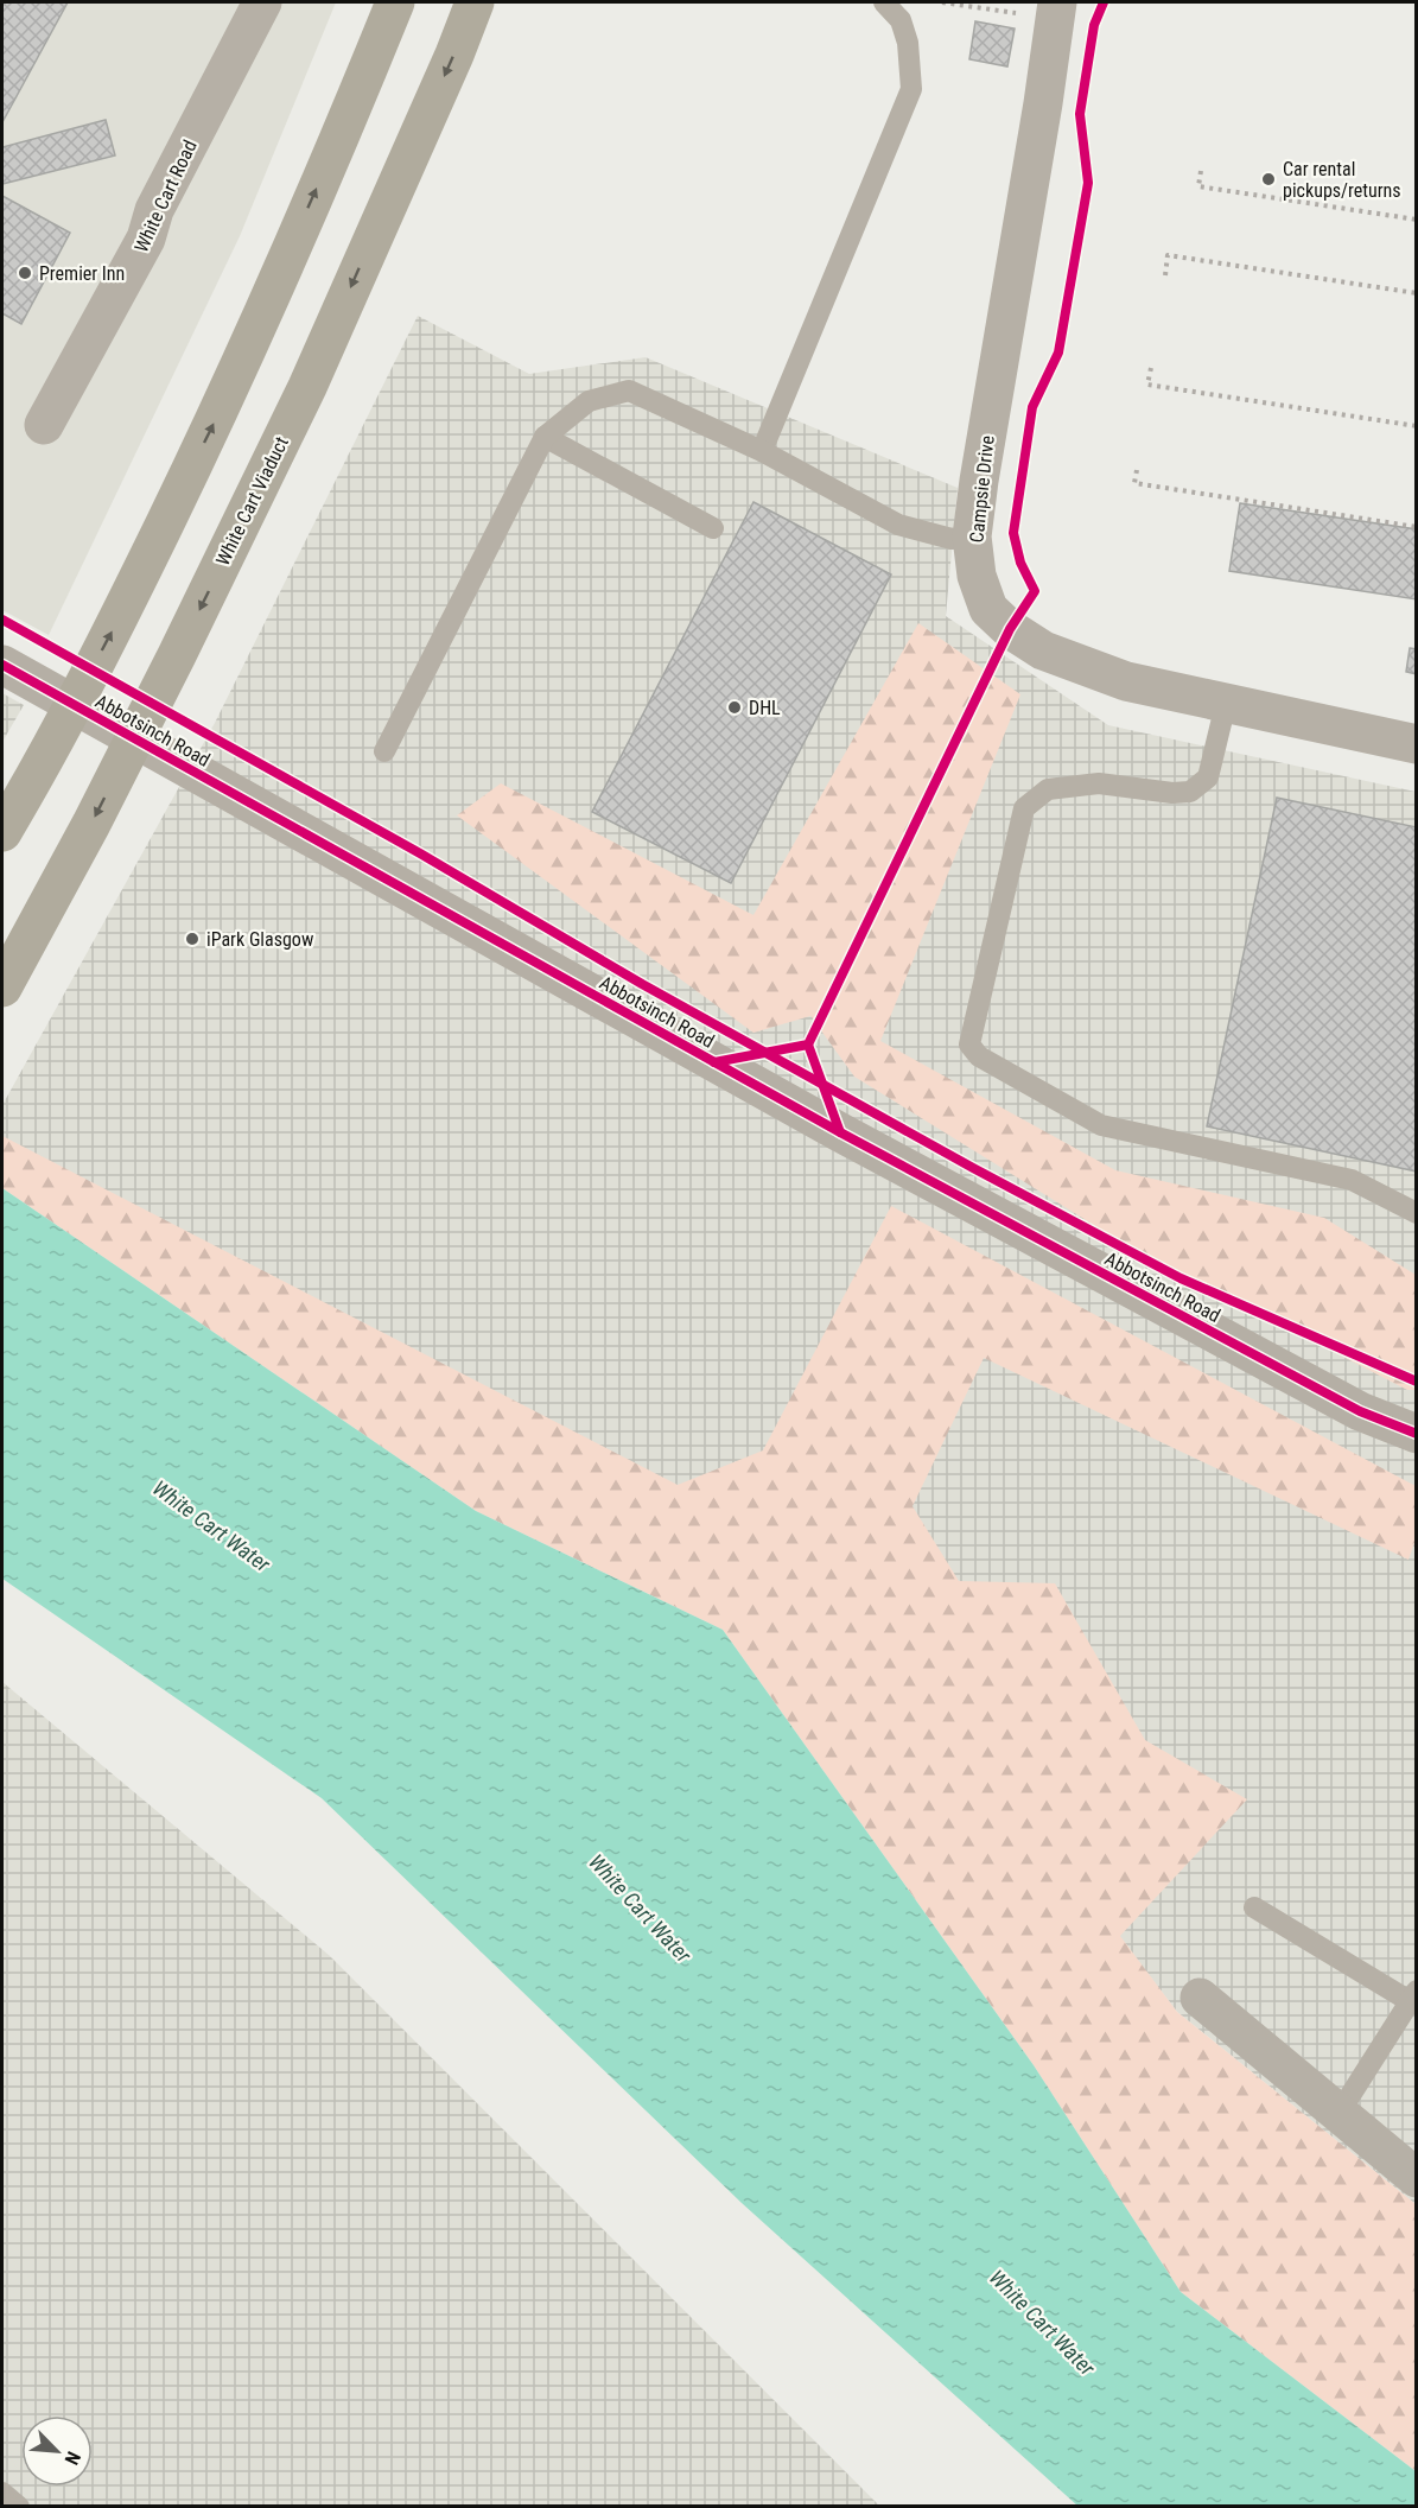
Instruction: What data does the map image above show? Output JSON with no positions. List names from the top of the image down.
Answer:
{
  "streets": {
    "highway": ["White Cart Viaduct"],
    "street": ["White Cart Road", "Campsie Drive", "Abbotsinch Road"]
  },
  "water": ["White Cart Water"],
  "places": [
    "Car rental pickups/returns",
    "Premier Inn",
    "DHL",
    "iPark Glasgow"
  ],
  "north": "bottom right"
}
